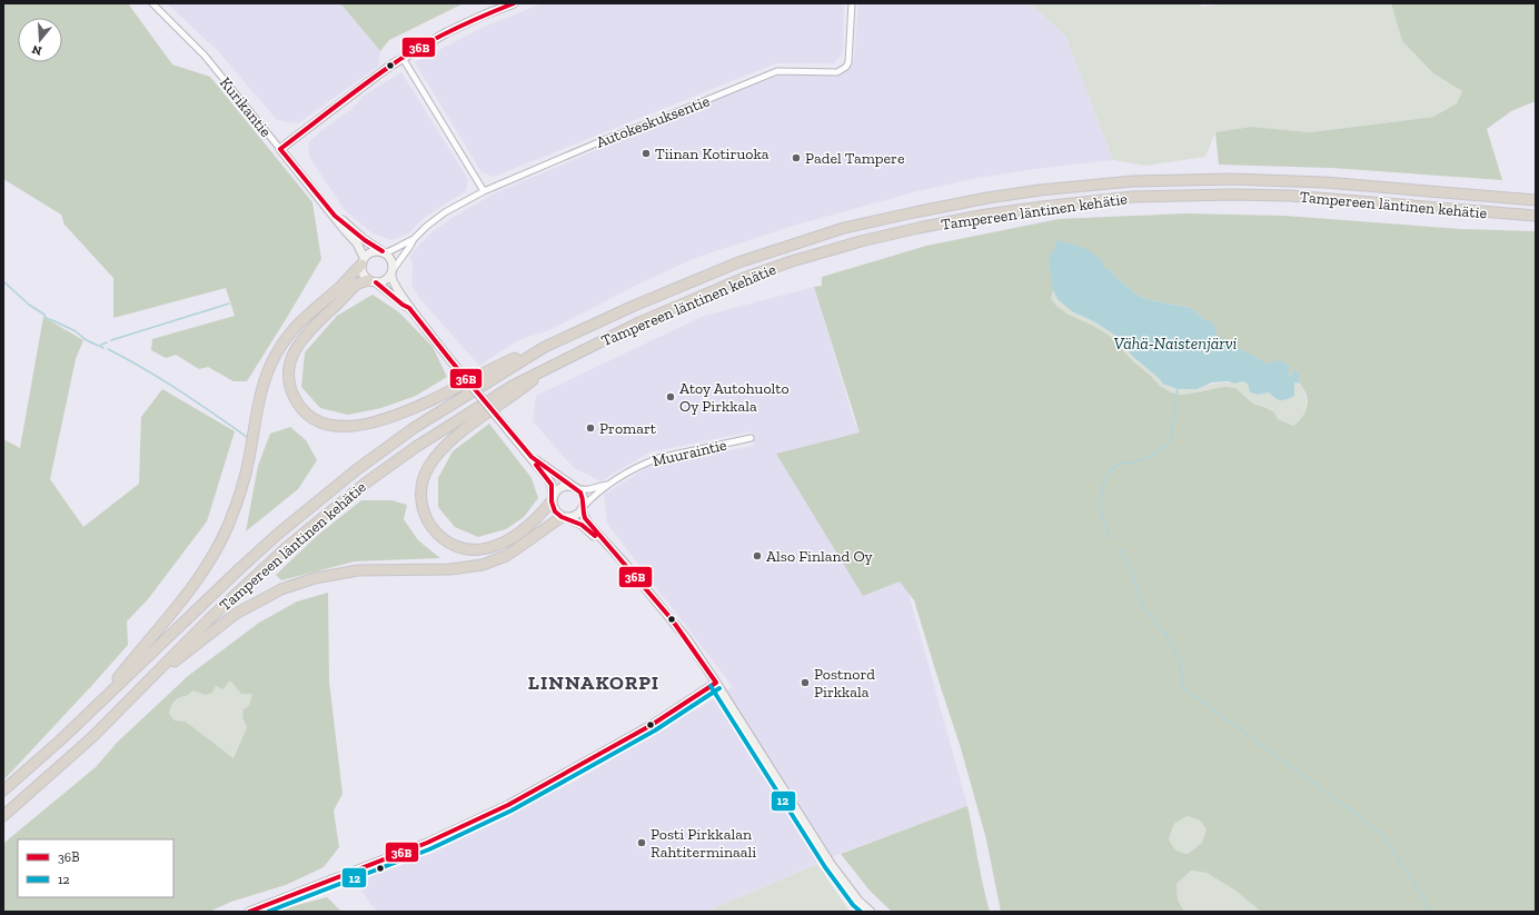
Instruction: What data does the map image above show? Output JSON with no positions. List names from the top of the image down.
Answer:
{
  "streets": {
    "highway": ["Tampereen läntinen kehätie"],
    "main road": ["Kurikantie"],
    "street": ["Autokeskuksentie", "Muuraintie"]
  },
  "crossings": [
    ["Kurikantie", "Autokeskuksentie"]
  ],
  "districts": ["LINNAKORPI"],
  "water": ["Vähä-Naistenjärvi"],
  "places": [
    "Tiinan Kotiruoka",
    "Padel Tampere",
    "Atoy Autohuolto Oy Pirkkala",
    "Promart",
    "Also Finland Oy",
    "Postnord Pirkkala",
    "Posti Pirkkalan Rahtiterminaali"
  ],
  "lines": ["transit line 36B", "transit line 12"],
  "legend": ["36B", "12"],
  "north": "bottom"
}
